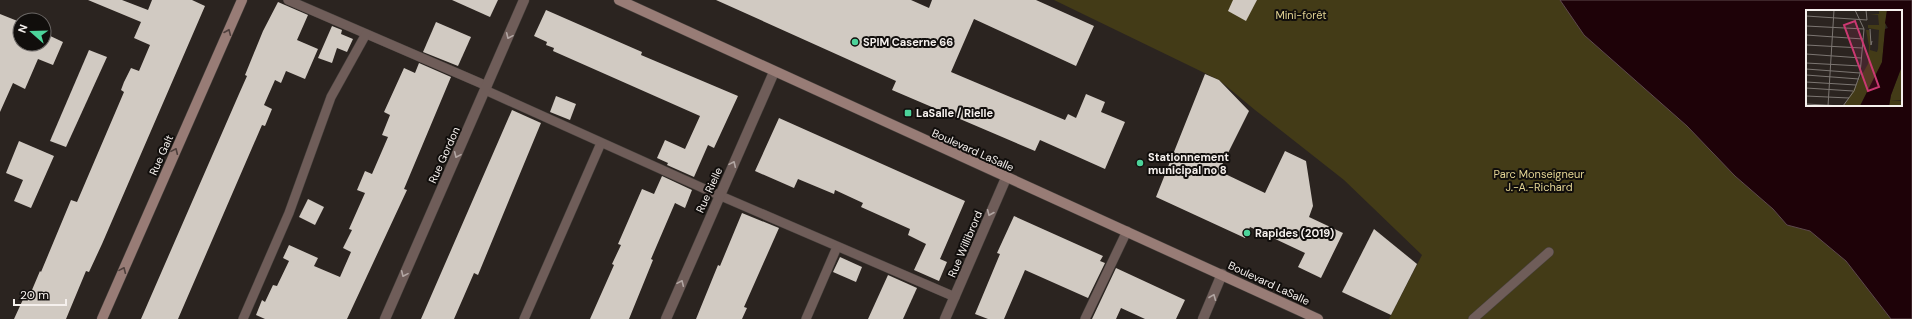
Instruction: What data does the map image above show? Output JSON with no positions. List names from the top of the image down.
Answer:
{
  "streets": {
    "main road": ["Boulevard LaSalle", "Rue Galt"],
    "street": ["Rue Gordon", "Rue Rielle", "Rue Willibrord"]
  },
  "crossings": [
    ["Boulevard LaSalle", "Rue Rielle"],
    ["Boulevard LaSalle", "Rue Willibrord"]
  ],
  "one_way": [
    "Rue Galt",
    "Rue Gordon",
    "Rue Rielle",
    "Rue Willibrord"
  ],
  "parks": ["Mini-forêt", "Parc Monseigneur J.-A.-Richard"],
  "places": {
    "other": ["SPIM Caserne 66", "Stationnement municipal no 8", "Rapides (2019)"],
    "transit": ["LaSalle / Rielle"]
  },
  "scale_bar": "20 m",
  "north": "left"
}
